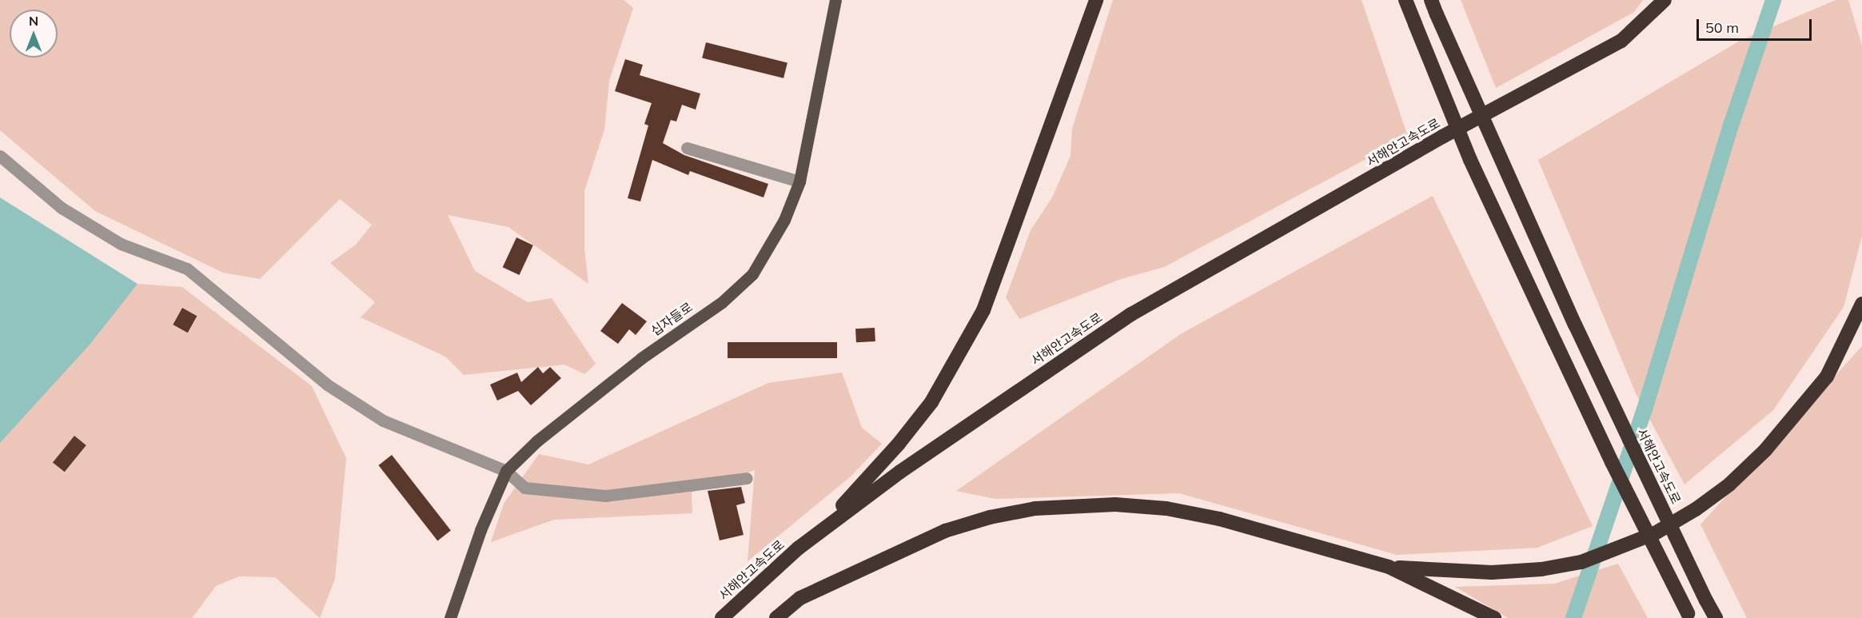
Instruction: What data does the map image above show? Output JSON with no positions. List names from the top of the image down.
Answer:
{
  "streets": {
    "highway": ["서해안고속도로"],
    "main road": ["십자들로"]
  },
  "scale_bar": "50 m",
  "north": "top"
}
